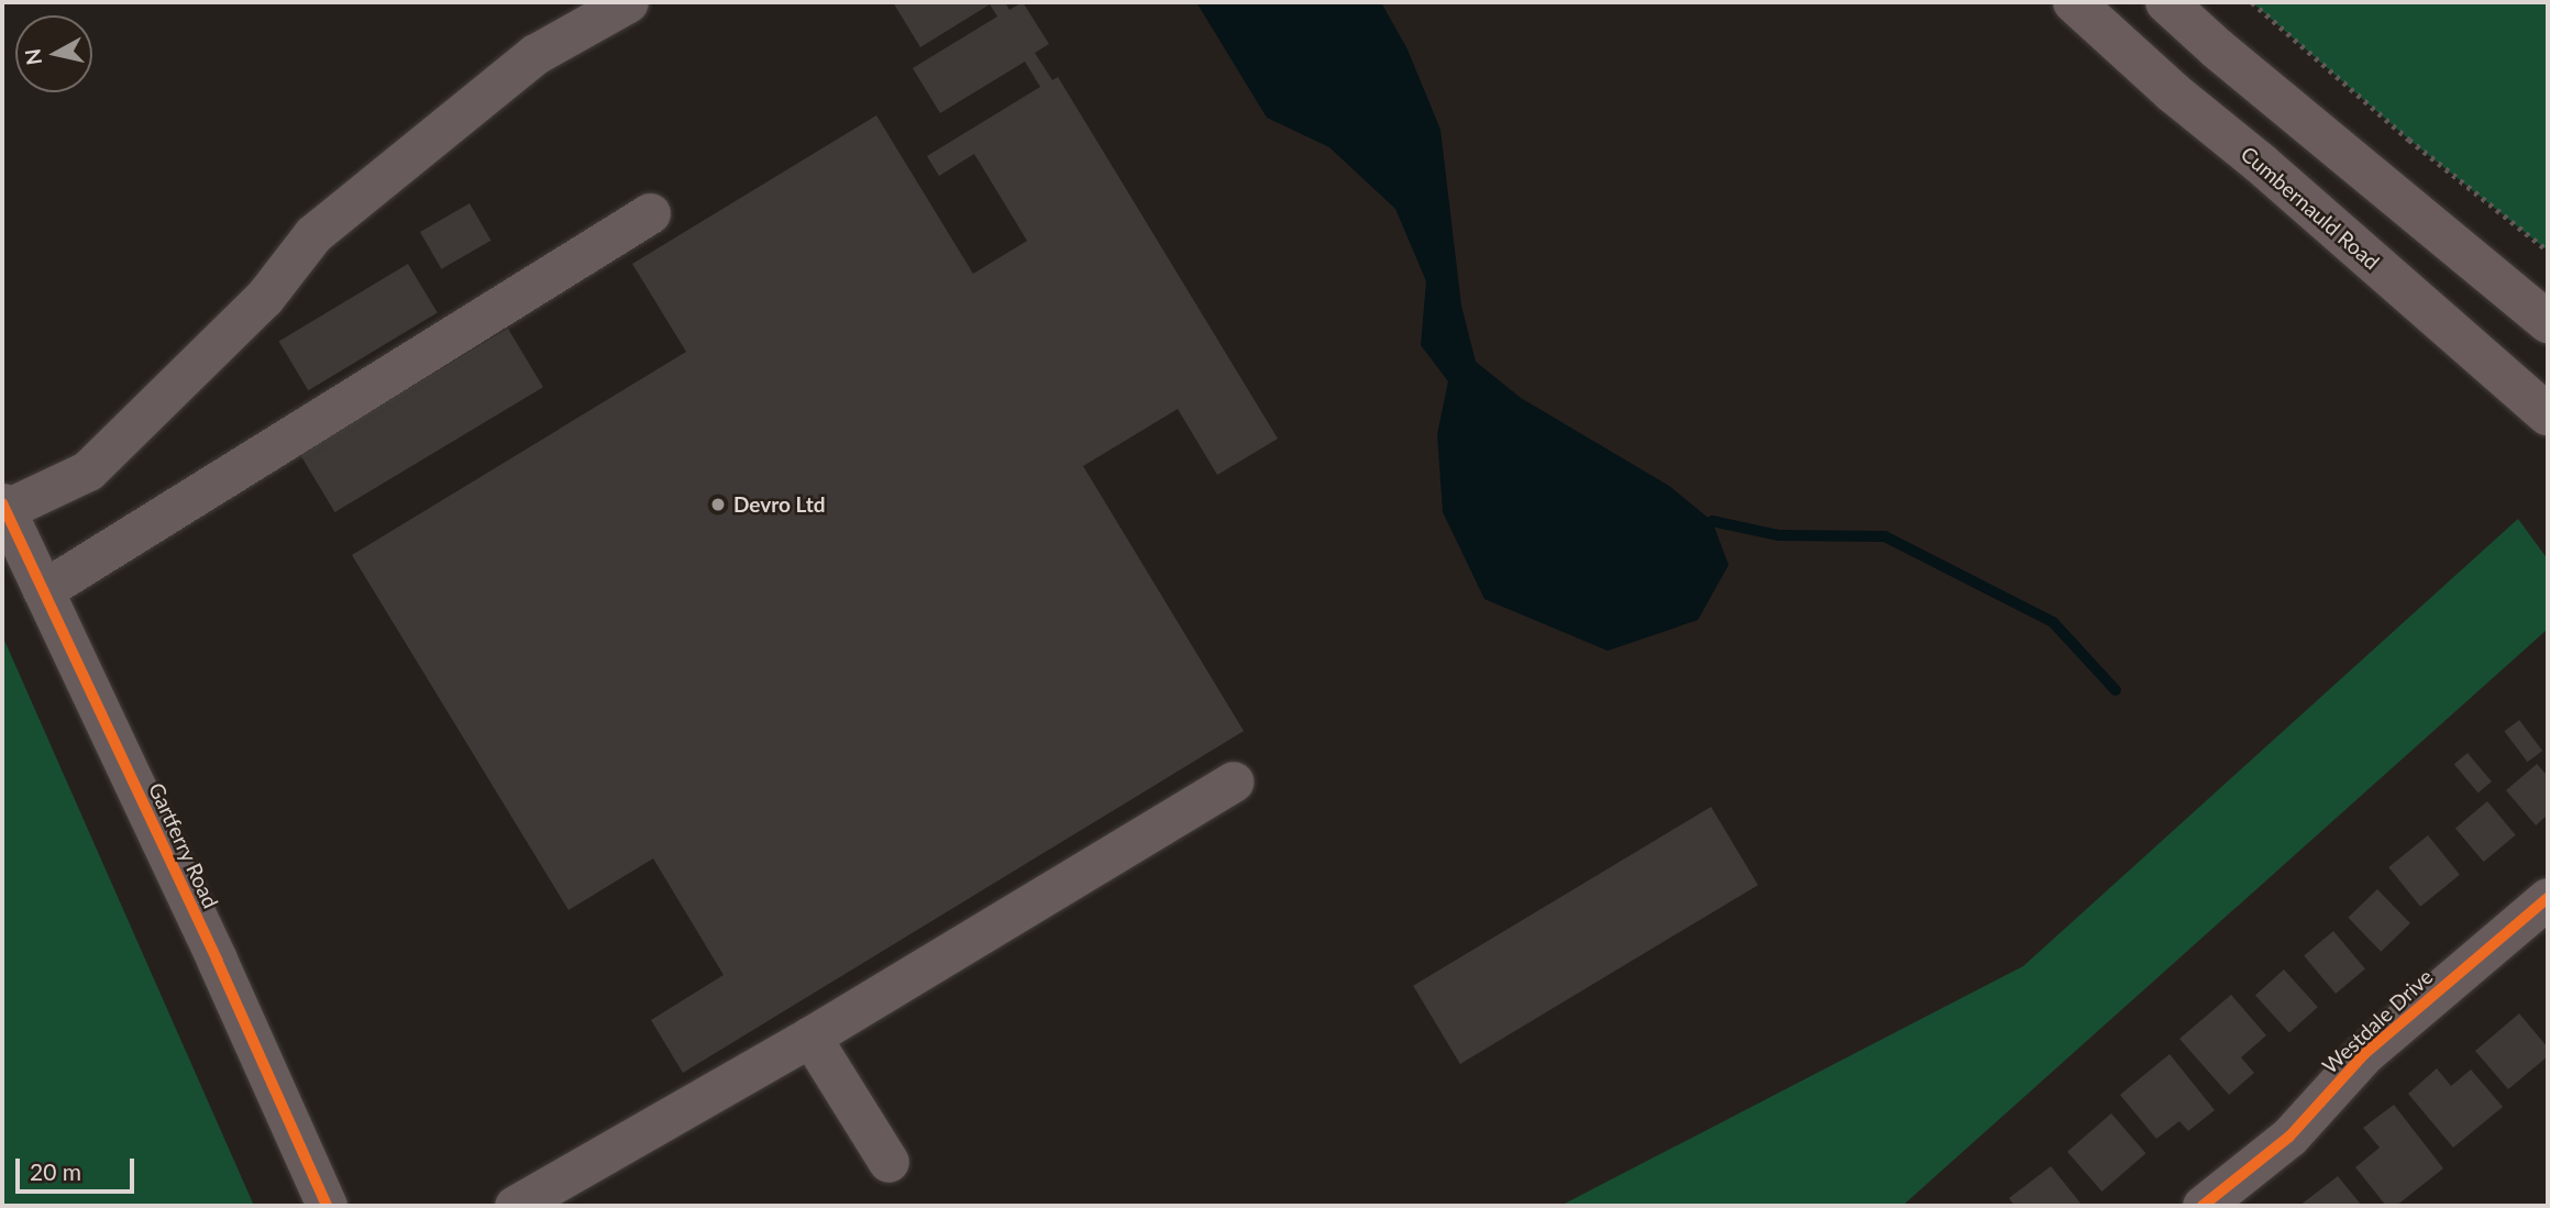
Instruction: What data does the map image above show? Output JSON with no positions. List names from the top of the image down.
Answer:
{
  "streets": {
    "main road": ["Cumbernauld Road"],
    "street": ["Gartferry Road", "Westdale Drive"]
  },
  "places": ["Devro Ltd"],
  "scale_bar": "20 m",
  "north": "left"
}
